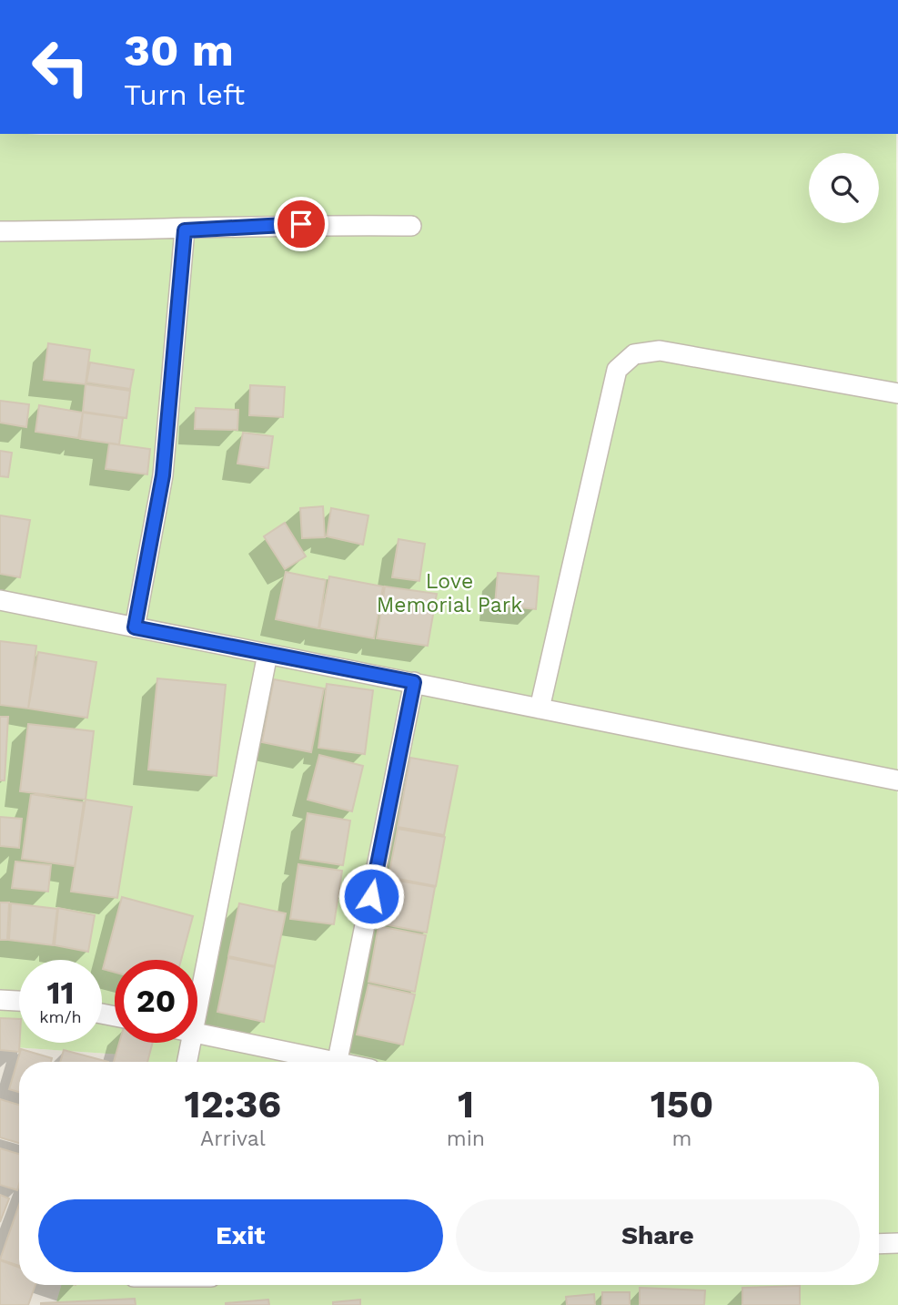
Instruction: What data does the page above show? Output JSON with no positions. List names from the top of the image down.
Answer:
{
  "parks": ["Love Memorial Park"],
  "page": {
    "turn": ["30 m", "Turn left"],
    "speed": "11 km/h",
    "limit": "20",
    "eta": [
      "12:36",
      "Arrival",
      "1",
      "min",
      "150",
      "m"
    ],
    "buttons": ["Exit", "Share"]
  }
}
